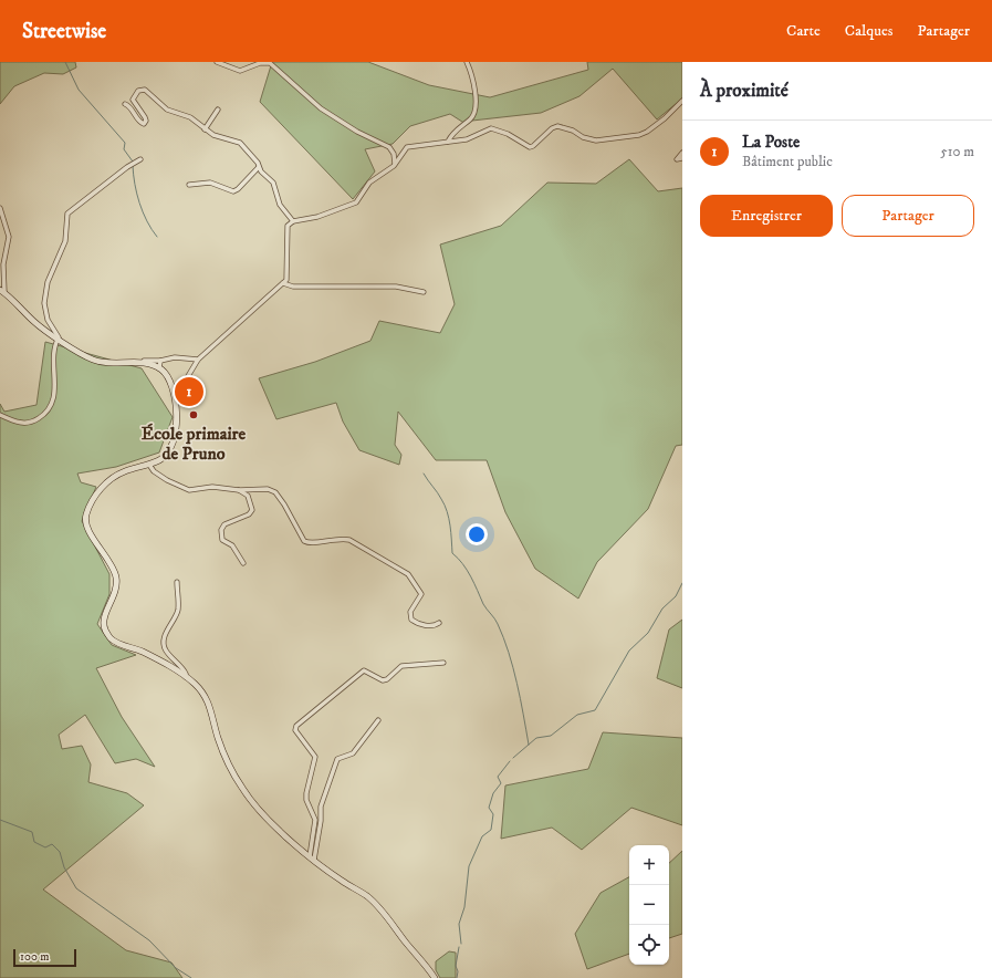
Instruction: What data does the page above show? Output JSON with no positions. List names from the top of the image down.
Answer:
{
  "places": ["École primaire de Pruno"],
  "scale_bar": "100 m",
  "page": {
    "header": "Streetwise",
    "nav": ["Carte", "Calques", "Partager"],
    "heading": "À proximité",
    "list": [
      {
        "mark": "1",
        "name": "La Poste",
        "note": "Bâtiment public",
        "value": "510 m"
      }
    ],
    "buttons": ["Enregistrer", "Partager"],
    "pins": "1",
    "map_buttons": ["+", "−"],
    "scale": "100 m"
  }
}
